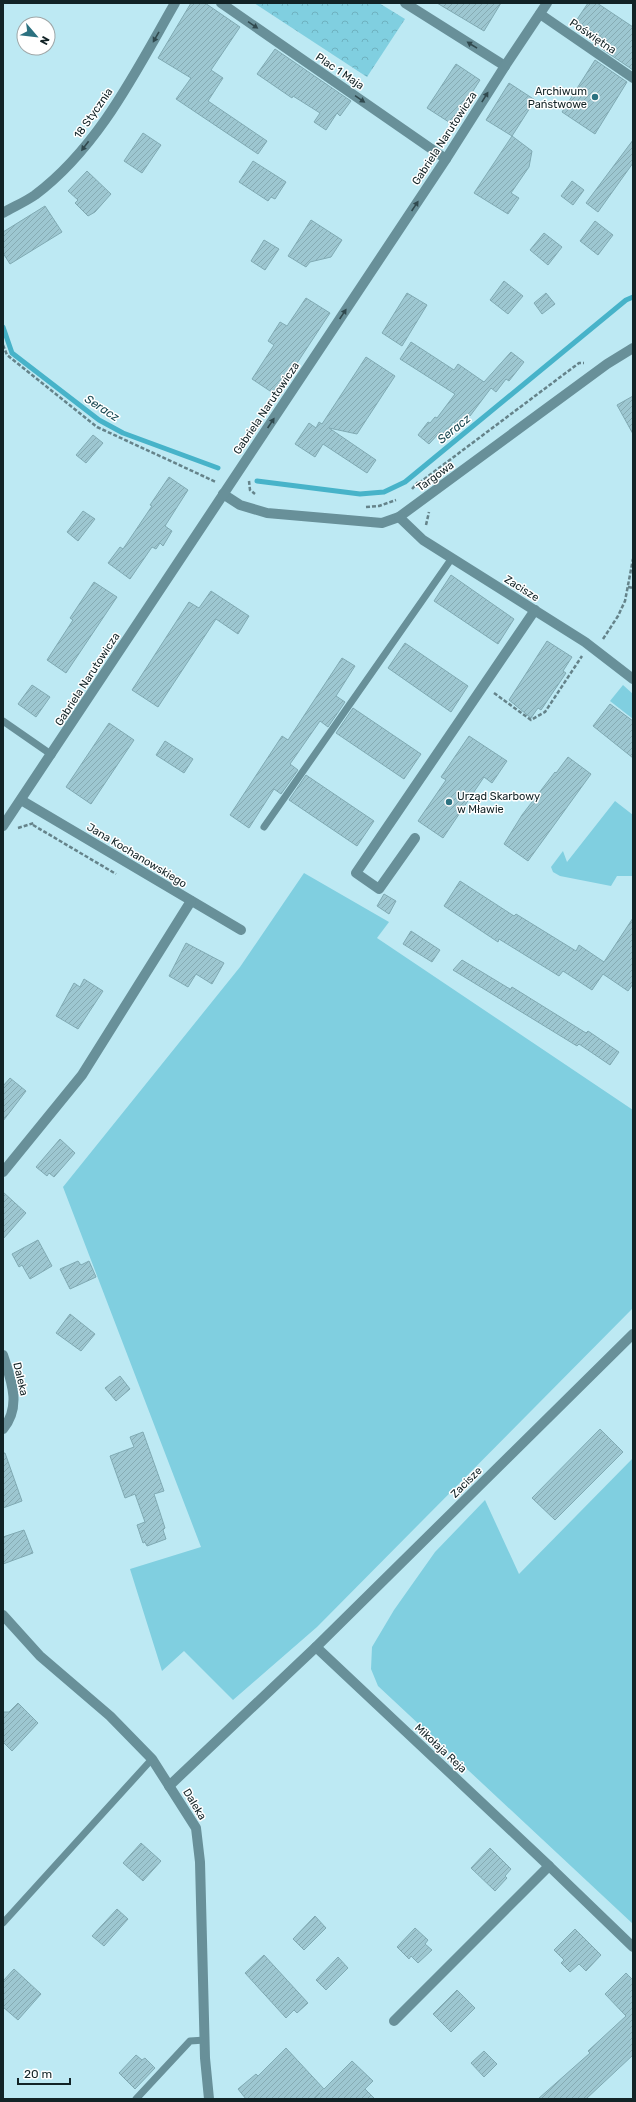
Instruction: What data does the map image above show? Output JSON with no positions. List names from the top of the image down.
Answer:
{
  "streets": {
    "street": [
      "Poświętna",
      "Plac 1 Maja",
      "18 Stycznia",
      "Gabriela Narutowicza",
      "Targowa",
      "Zacisze",
      "Jana Kochanowskiego",
      "Daleka",
      "Mikołaja Reja"
    ]
  },
  "crossings": [
    ["Poświętna", "Gabriela Narutowicza"],
    ["Plac 1 Maja", "Gabriela Narutowicza"],
    ["Gabriela Narutowicza", "Targowa"],
    ["Gabriela Narutowicza", "Jana Kochanowskiego"],
    ["Targowa", "Zacisze"],
    ["Zacisze", "Daleka"],
    ["Zacisze", "Mikołaja Reja"]
  ],
  "one_way": ["Plac 1 Maja", "18 Stycznia", "Gabriela Narutowicza"],
  "water": ["Seracz"],
  "places": ["Archiwum Państwowe", "Urząd Skarbowy w Mławie"],
  "scale_bar": "20 m",
  "north": "bottom right"
}
